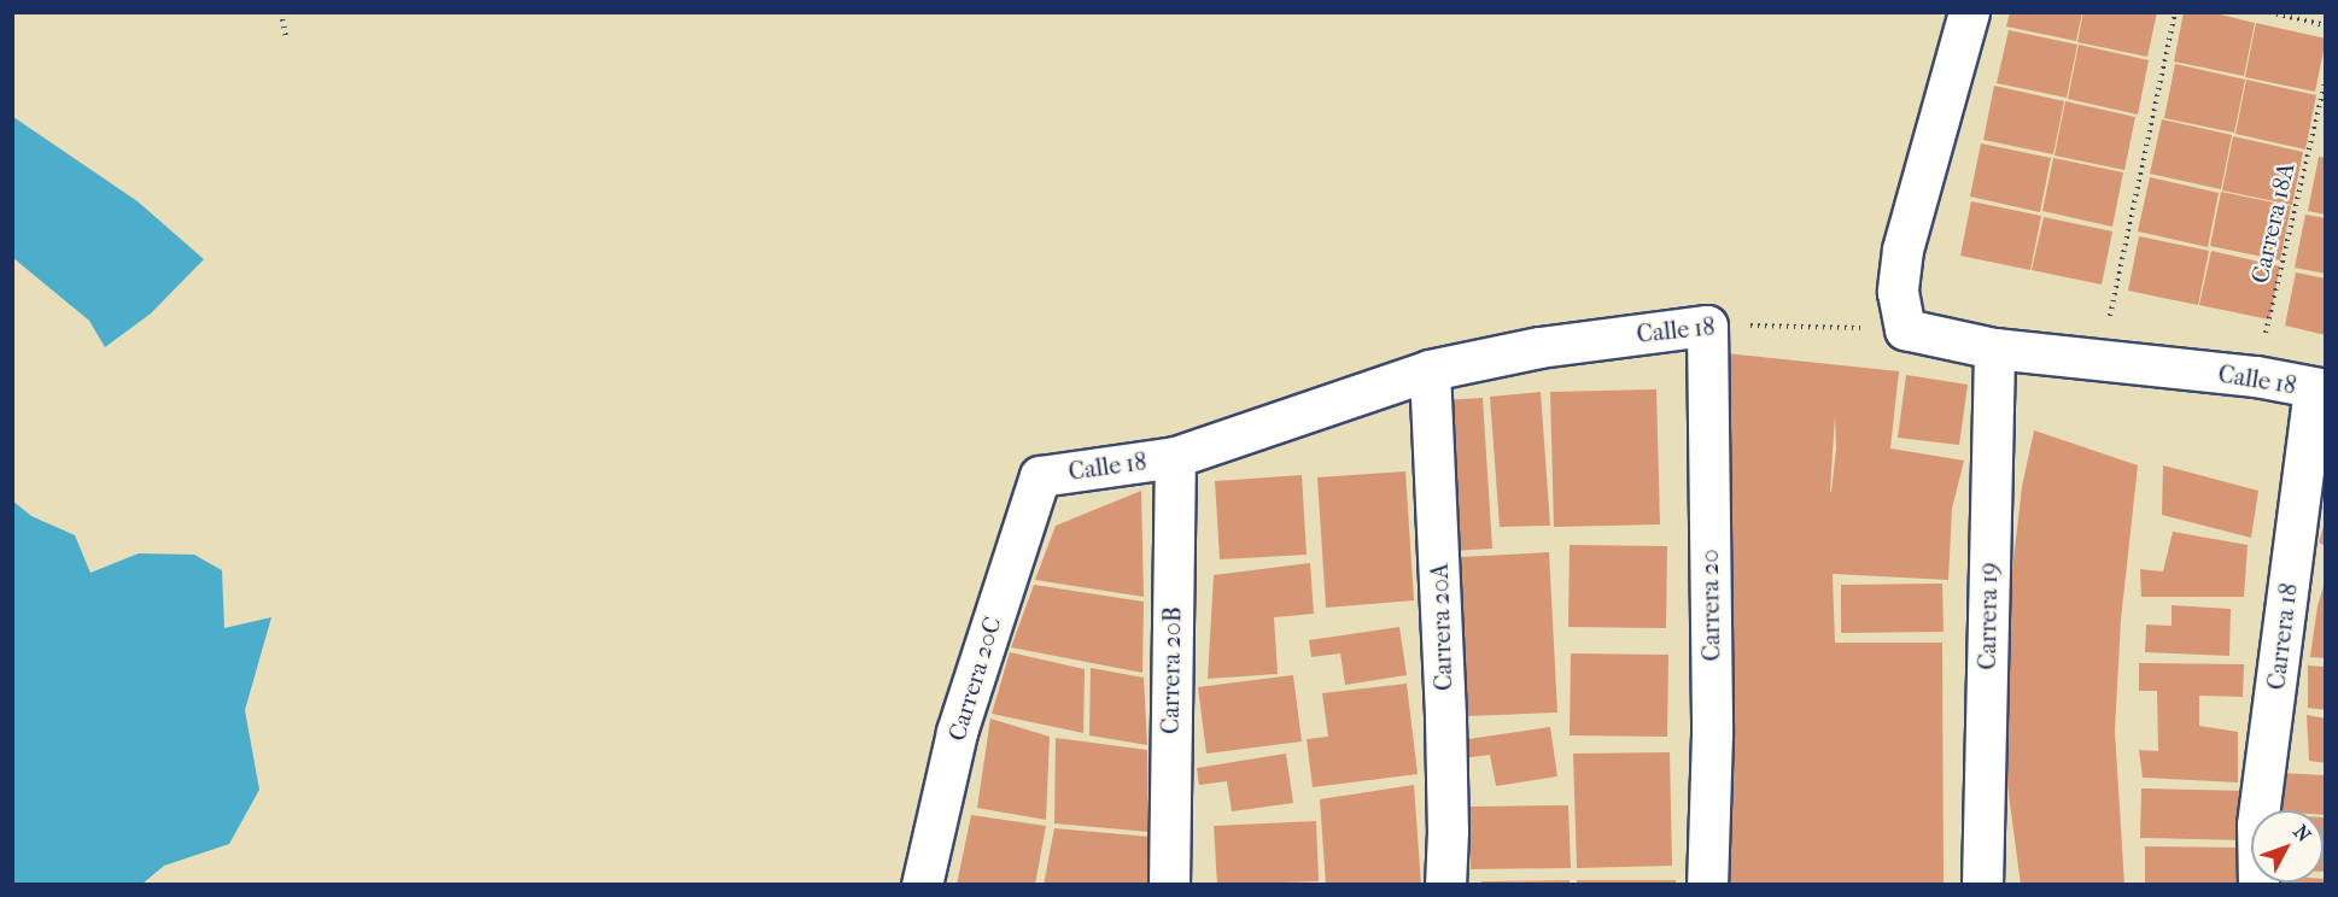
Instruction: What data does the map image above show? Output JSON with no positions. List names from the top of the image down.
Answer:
{
  "streets": {
    "street": [
      "Calle 18",
      "Carrera 20",
      "Carrera 19",
      "Carrera 20A",
      "Carrera 18",
      "Carrera 20B",
      "Carrera 20C"
    ],
    "path": ["Carrera 18A"]
  },
  "crossings": [
    ["Carrera 18A", "Calle 18"],
    ["Calle 18", "Carrera 20"],
    ["Calle 18", "Carrera 19"],
    ["Calle 18", "Carrera 20A"],
    ["Calle 18", "Carrera 18"],
    ["Calle 18", "Carrera 20B"],
    ["Calle 18", "Carrera 20C"]
  ],
  "north": "top right"
}
